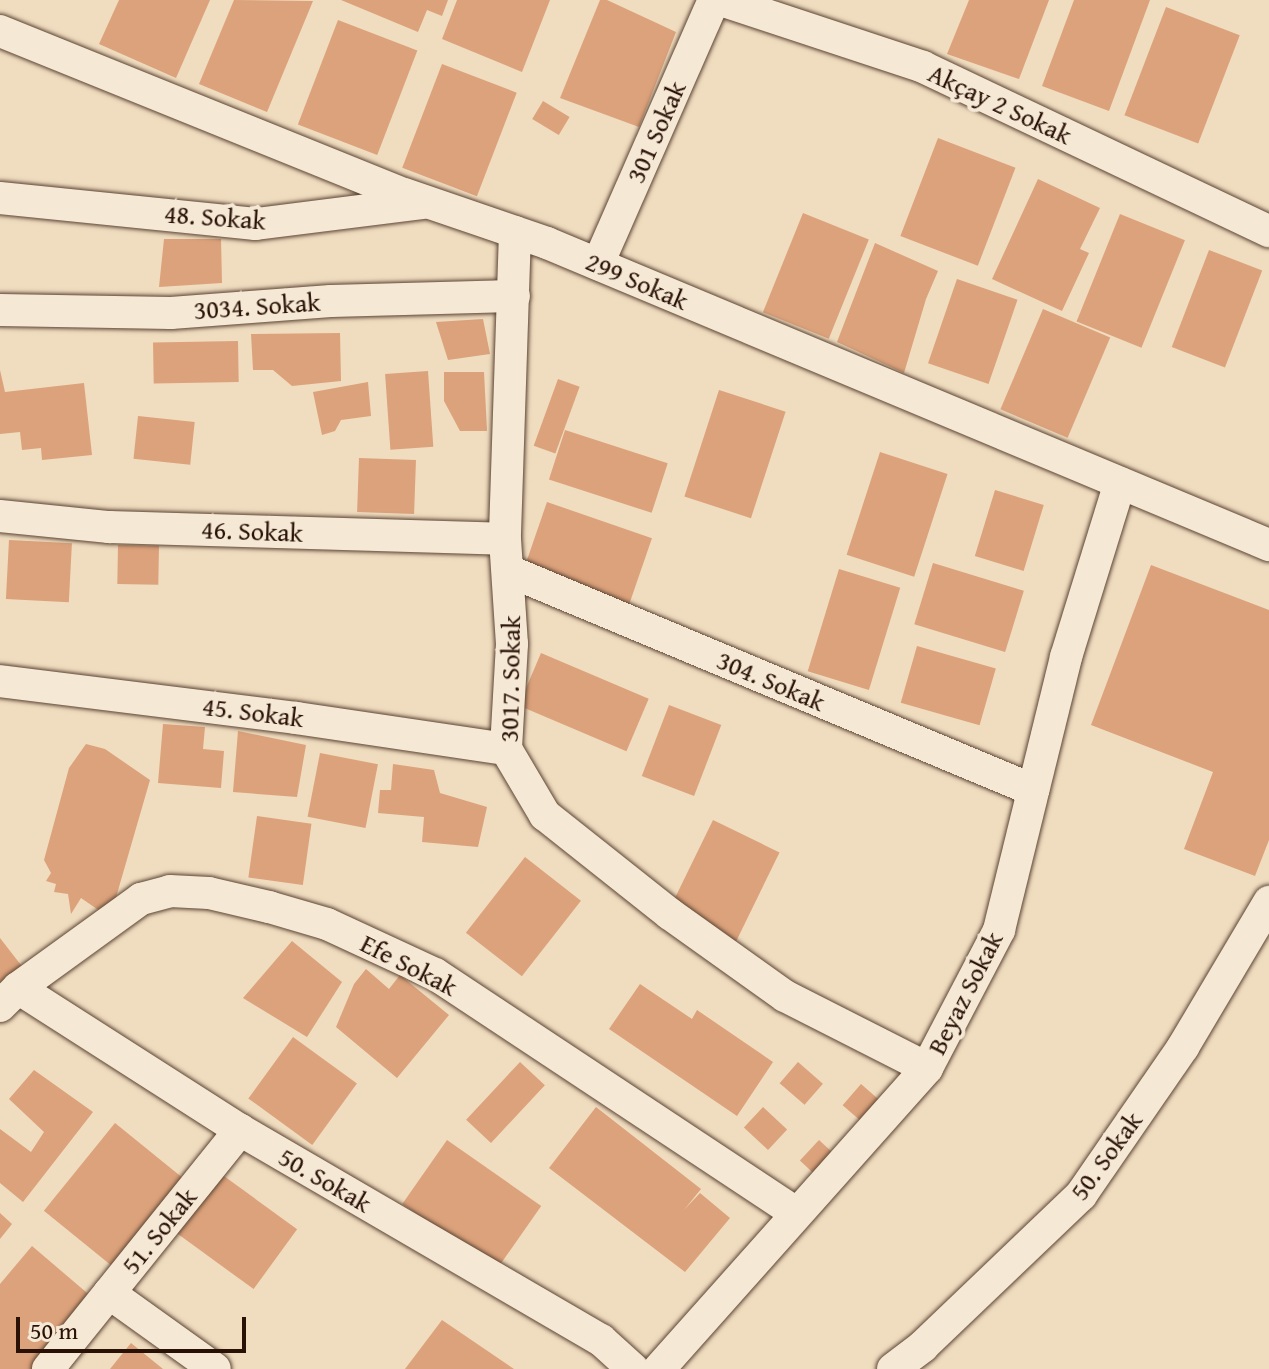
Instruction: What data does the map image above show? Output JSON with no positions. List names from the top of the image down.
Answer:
{
  "streets": {
    "street": [
      "Akçay 2 Sokak",
      "301 Sokak",
      "48. Sokak",
      "299 Sokak",
      "3034. Sokak",
      "46. Sokak",
      "3017. Sokak",
      "304. Sokak",
      "45. Sokak",
      "Efe Sokak",
      "Beyaz Sokak",
      "50. Sokak",
      "51. Sokak"
    ]
  },
  "crossings": [
    ["301 Sokak", "299 Sokak"],
    ["48. Sokak", "299 Sokak"],
    ["299 Sokak", "3017. Sokak"],
    ["299 Sokak", "Beyaz Sokak"],
    ["3034. Sokak", "3017. Sokak"],
    ["46. Sokak", "3017. Sokak"],
    ["3017. Sokak", "304. Sokak"],
    ["3017. Sokak", "45. Sokak"],
    ["3017. Sokak", "Beyaz Sokak"],
    ["304. Sokak", "Beyaz Sokak"],
    ["Efe Sokak", "Beyaz Sokak"],
    ["Efe Sokak", "50. Sokak"],
    ["50. Sokak", "51. Sokak"]
  ],
  "scale_bar": "50 m"
}
